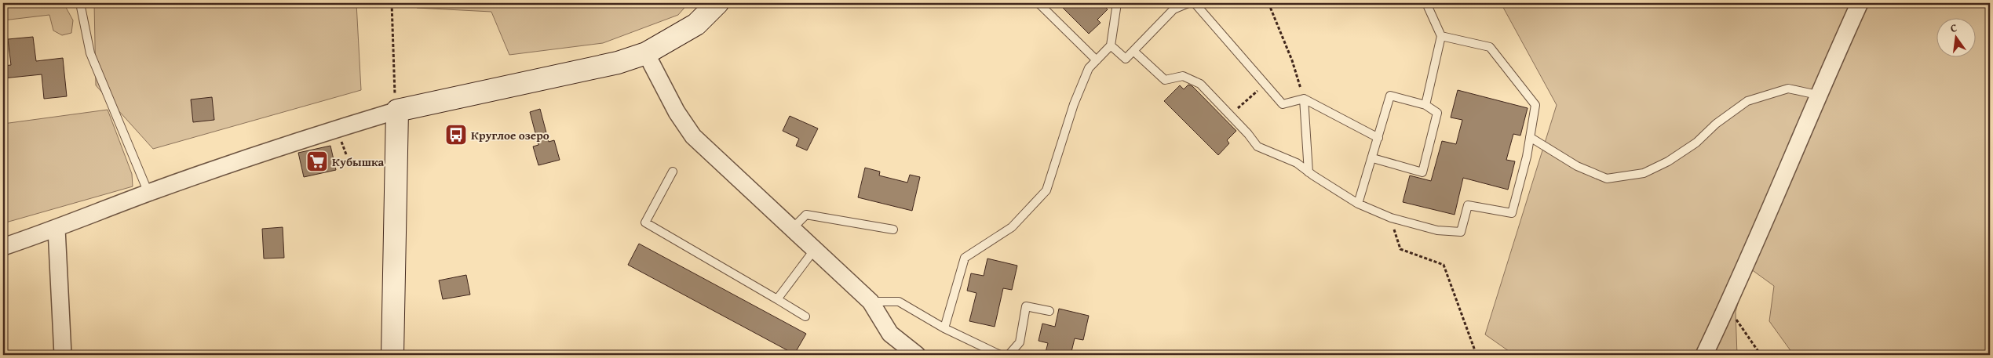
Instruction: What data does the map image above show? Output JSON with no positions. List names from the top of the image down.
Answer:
{
  "places": {
    "bus stop": ["Круглое озеро"],
    "supermarket": ["Кубышка"]
  },
  "north": "top"
}
